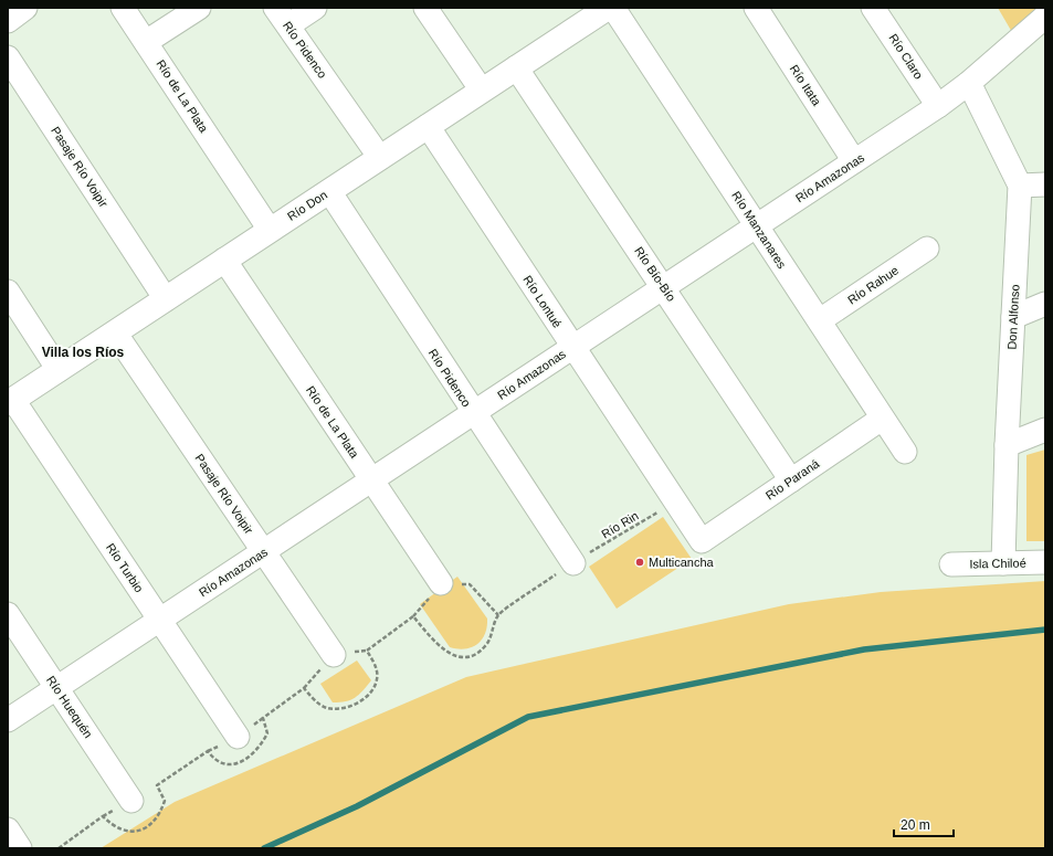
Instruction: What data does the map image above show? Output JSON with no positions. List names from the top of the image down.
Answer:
{
  "streets": {
    "street": [
      "Río Pidenco",
      "Río Claro",
      "Río Itata",
      "Río de La Plata",
      "Pasaje Río Voipir",
      "Río Amazonas",
      "Río Don",
      "Río Manzanares",
      "Río Bío-Bío",
      "Río Rahue",
      "Río Lontué",
      "Don Alfonso",
      "Río Paraná",
      "Isla Chiloé",
      "Río Turbio",
      "Río Huequén"
    ],
    "path": ["Río Rin"]
  },
  "crossings": [
    ["Río Pidenco", "Río Amazonas"],
    ["Río Pidenco", "Río Don"],
    ["Río Pidenco", "Río Rin"],
    ["Río Claro", "Río Amazonas"],
    ["Río Itata", "Río Amazonas"],
    ["Río de La Plata", "Río Amazonas"],
    ["Río de La Plata", "Río Don"],
    ["Pasaje Río Voipir", "Río Amazonas"],
    ["Pasaje Río Voipir", "Río Don"],
    ["Río Amazonas", "Río Manzanares"],
    ["Río Amazonas", "Río Bío-Bío"],
    ["Río Amazonas", "Río Lontué"],
    ["Río Amazonas", "Don Alfonso"],
    ["Río Amazonas", "Río Turbio"],
    ["Río Amazonas", "Río Huequén"],
    ["Río Don", "Río Bío-Bío"],
    ["Río Don", "Río Lontué"],
    ["Río Don", "Río Turbio"],
    ["Río Manzanares", "Río Rahue"],
    ["Río Manzanares", "Río Paraná"],
    ["Río Bío-Bío", "Río Paraná"],
    ["Río Lontué", "Río Paraná"],
    ["Río Lontué", "Río Rin"],
    ["Don Alfonso", "Isla Chiloé"]
  ],
  "districts": ["Villa los Ríos"],
  "places": ["Multicancha"],
  "scale_bar": "20 m"
}
